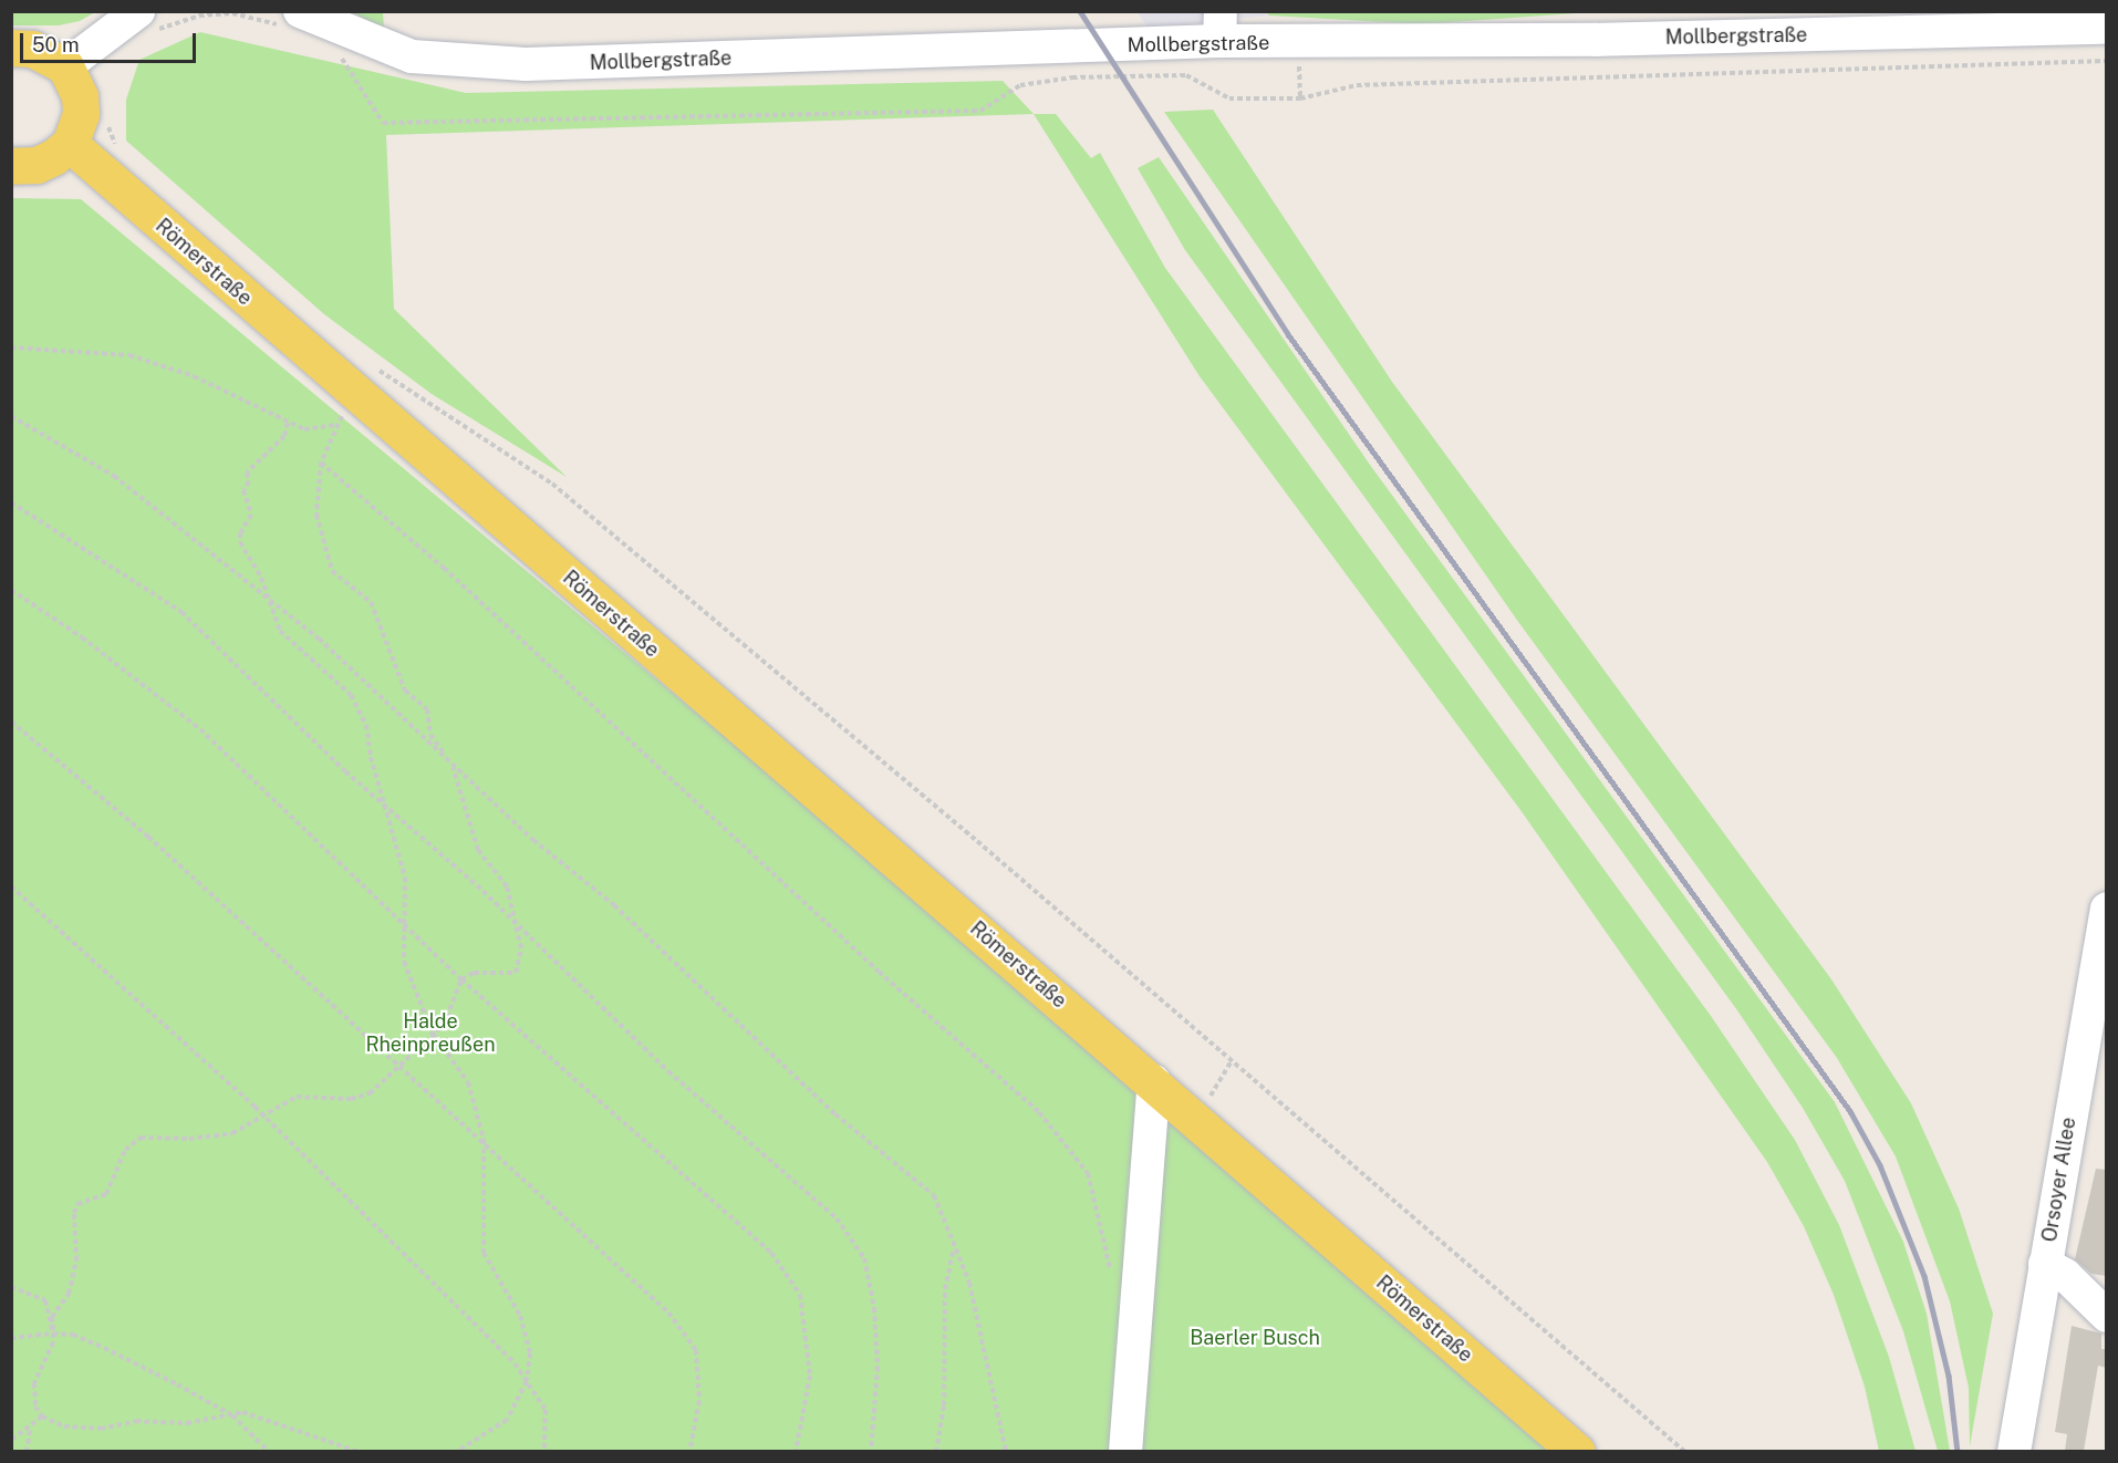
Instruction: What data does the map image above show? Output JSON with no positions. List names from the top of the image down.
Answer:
{
  "streets": {
    "main road": ["Römerstraße"],
    "street": ["Mollbergstraße", "Orsoyer Allee"]
  },
  "parks": ["Halde Rheinpreußen", "Baerler Busch"],
  "scale_bar": "50 m"
}
